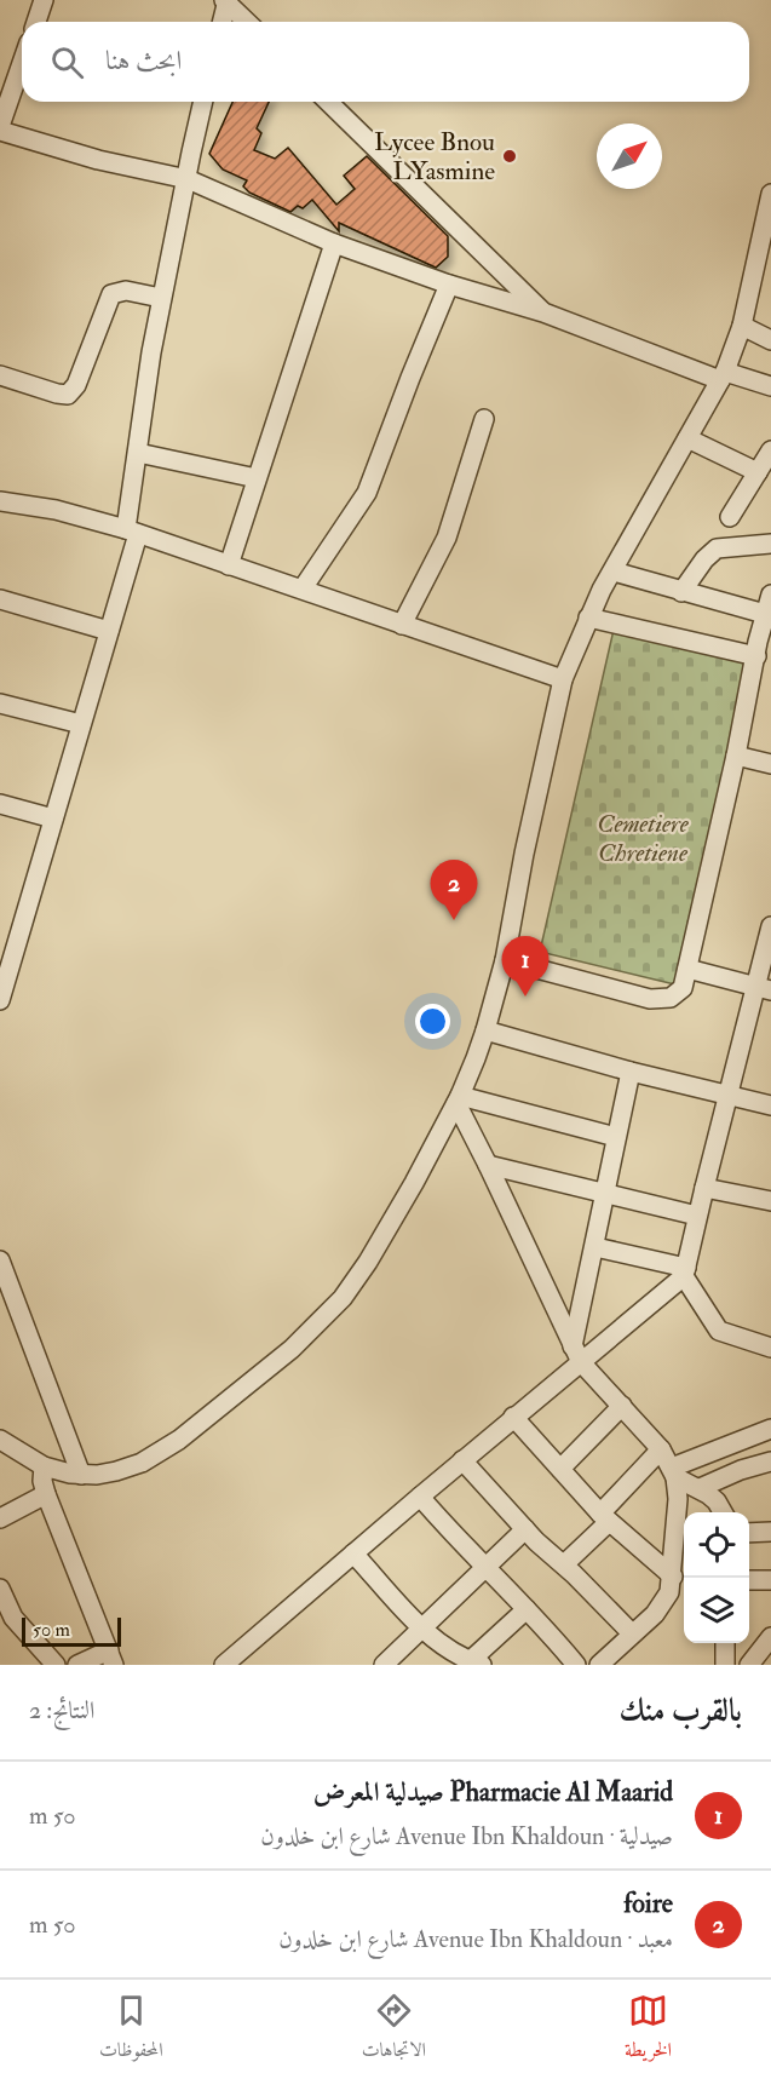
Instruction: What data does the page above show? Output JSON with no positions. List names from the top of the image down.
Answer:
{
  "parks": ["Cemetiere Chretiene"],
  "places": ["Lycee Bnou LYasmine"],
  "scale_bar": "50 m",
  "north": "top right",
  "page": {
    "search": "ابحث هنا",
    "pins": ["2", "1"],
    "scale": "50 m",
    "heading": ["بالقرب منك", "النتائج: 2"],
    "list": [
      {
        "mark": "1",
        "name": "Pharmacie Al Maarid صيدلية المعرض",
        "note": "صيدلية · Avenue Ibn Khaldoun شارع ابن خلدون",
        "value": "50 m"
      },
      {
        "mark": "2",
        "name": "foire",
        "note": "معبد · Avenue Ibn Khaldoun شارع ابن خلدون",
        "value": "50 m"
      }
    ],
    "nav": ["الخريطة", "الاتجاهات", "المحفوظات"]
  }
}
